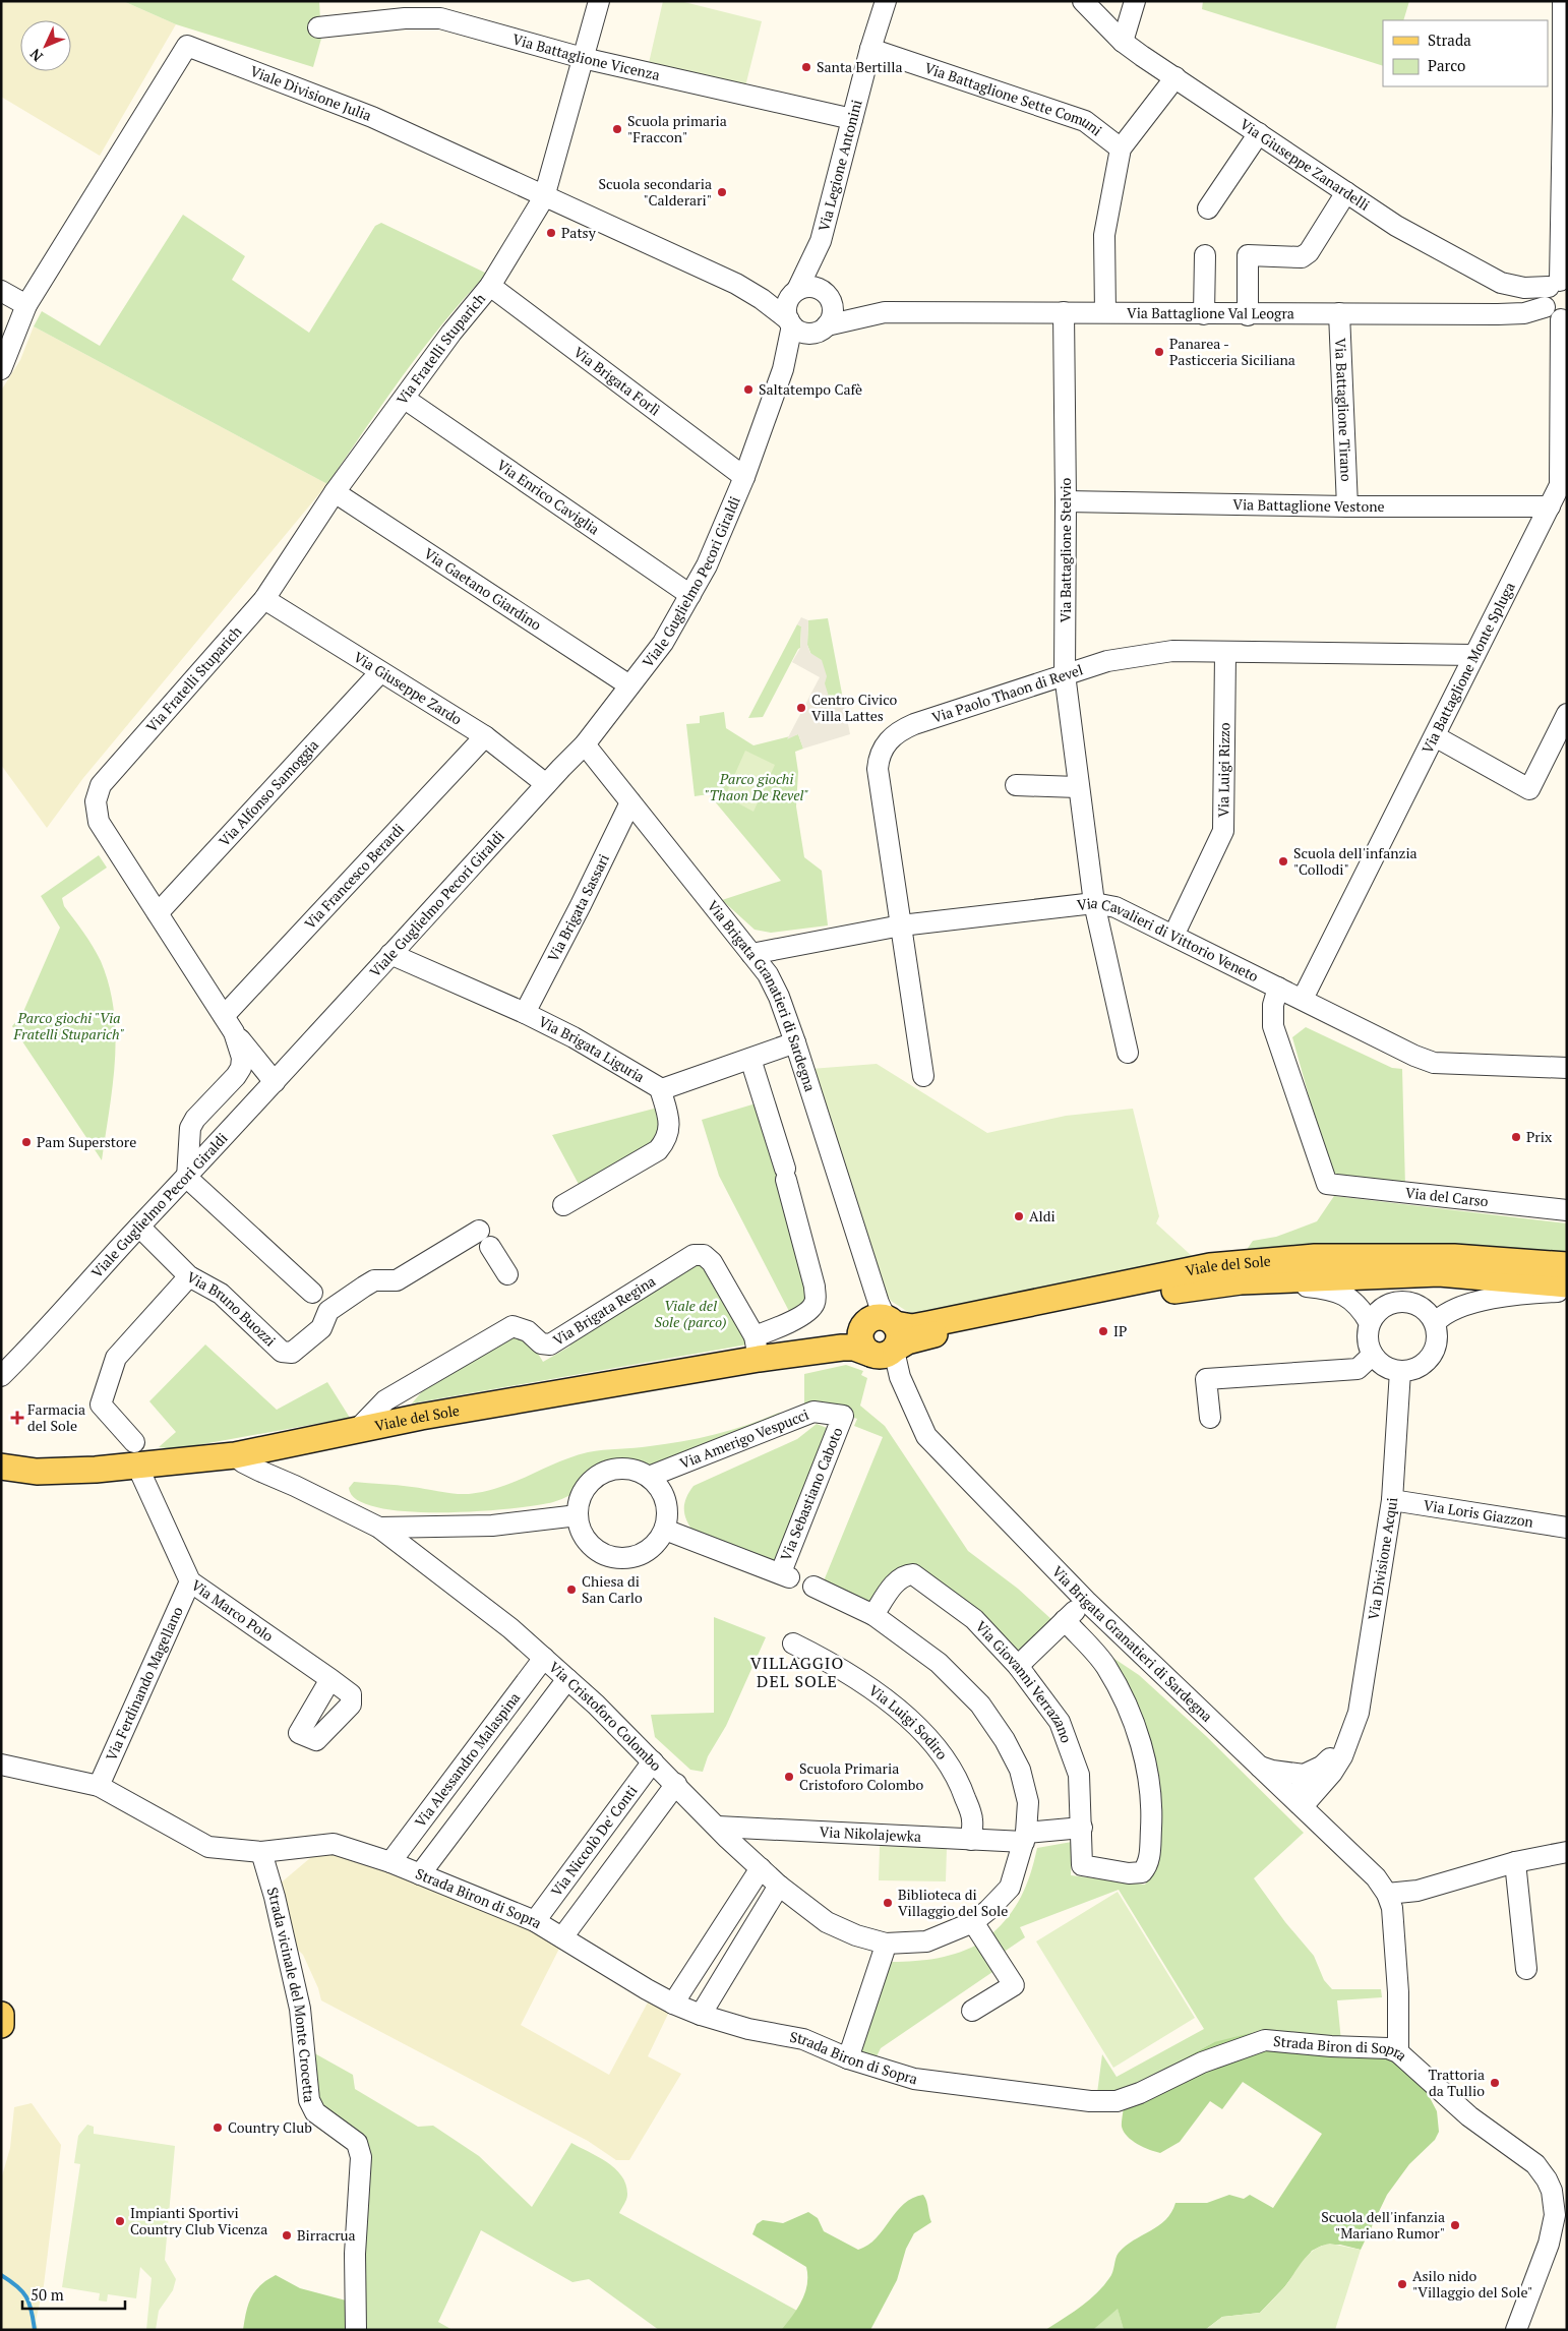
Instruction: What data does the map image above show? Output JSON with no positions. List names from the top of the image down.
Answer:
{
  "streets": {
    "main road": ["Viale del Sole"],
    "street": [
      "Via Battaglione Vicenza",
      "Viale Divisione Julia",
      "Via Battaglione Sette Comuni",
      "Via Legione Antonini",
      "Via Giuseppe Zanardelli",
      "Via Battaglione Val Leogra",
      "Via Fratelli Stuparich",
      "Via Brigata Forlì",
      "Via Battaglione Tirano",
      "Via Enrico Caviglia",
      "Via Battaglione Vestone",
      "Via Battaglione Stelvio",
      "Viale Guglielmo Pecori Giraldi",
      "Via Gaetano Giardino",
      "Via Battaglione Monte Spluga",
      "Via Giuseppe Zardo",
      "Via Paolo Thaon di Revel",
      "Via Luigi Rizzo",
      "Via Alfonso Samoggia",
      "Via Francesco Berardi",
      "Via Brigata Sassari",
      "Via Cavalieri di Vittorio Veneto",
      "Via Brigata Granatieri di Sardegna",
      "Via Brigata Liguria",
      "Via del Carso",
      "Via Bruno Buozzi",
      "Via Brigata Regina",
      "Via Amerigo Vespucci",
      "Via Sebastiano Caboto",
      "Via Loris Giazzon",
      "Via Divisione Acqui",
      "Via Marco Polo",
      "Via Ferdinando Magellano",
      "Via Giovanni Verrazano",
      "Via Cristoforo Colombo",
      "Via Luigi Sodiro",
      "Via Alessandro Malaspina",
      "Via Nikolajewka",
      "Via Niccolò De' Conti",
      "Strada Biron di Sopra",
      "Strada vicinale del Monte Crocetta"
    ]
  },
  "crossings": [
    ["Via Battaglione Vicenza", "Via Legione Antonini"],
    ["Via Battaglione Vicenza", "Via Fratelli Stuparich"],
    ["Viale Divisione Julia", "Via Legione Antonini"],
    ["Viale Divisione Julia", "Via Battaglione Val Leogra"],
    ["Viale Divisione Julia", "Via Fratelli Stuparich"],
    ["Viale Divisione Julia", "Viale Guglielmo Pecori Giraldi"],
    ["Via Battaglione Sette Comuni", "Via Legione Antonini"],
    ["Via Legione Antonini", "Via Battaglione Val Leogra"],
    ["Via Legione Antonini", "Viale Guglielmo Pecori Giraldi"],
    ["Via Battaglione Val Leogra", "Via Battaglione Tirano"],
    ["Via Battaglione Val Leogra", "Via Battaglione Stelvio"],
    ["Via Battaglione Val Leogra", "Viale Guglielmo Pecori Giraldi"],
    ["Via Fratelli Stuparich", "Via Brigata Forlì"],
    ["Via Fratelli Stuparich", "Via Enrico Caviglia"],
    ["Via Fratelli Stuparich", "Viale Guglielmo Pecori Giraldi"],
    ["Via Fratelli Stuparich", "Via Gaetano Giardino"],
    ["Via Fratelli Stuparich", "Via Giuseppe Zardo"],
    ["Via Fratelli Stuparich", "Via Alfonso Samoggia"],
    ["Via Fratelli Stuparich", "Via Francesco Berardi"],
    ["Via Brigata Forlì", "Viale Guglielmo Pecori Giraldi"],
    ["Via Battaglione Tirano", "Via Battaglione Vestone"],
    ["Via Enrico Caviglia", "Viale Guglielmo Pecori Giraldi"],
    ["Via Battaglione Vestone", "Via Battaglione Stelvio"],
    ["Via Battaglione Vestone", "Via Battaglione Monte Spluga"],
    ["Via Battaglione Stelvio", "Via Paolo Thaon di Revel"],
    ["Via Battaglione Stelvio", "Via Cavalieri di Vittorio Veneto"],
    ["Viale Guglielmo Pecori Giraldi", "Via Gaetano Giardino"],
    ["Viale Guglielmo Pecori Giraldi", "Via Giuseppe Zardo"],
    ["Viale Guglielmo Pecori Giraldi", "Via Brigata Granatieri di Sardegna"],
    ["Viale Guglielmo Pecori Giraldi", "Via Brigata Liguria"],
    ["Viale Guglielmo Pecori Giraldi", "Via Bruno Buozzi"],
    ["Via Battaglione Monte Spluga", "Via Paolo Thaon di Revel"],
    ["Via Battaglione Monte Spluga", "Via Cavalieri di Vittorio Veneto"],
    ["Via Giuseppe Zardo", "Via Alfonso Samoggia"],
    ["Via Giuseppe Zardo", "Via Francesco Berardi"],
    ["Via Paolo Thaon di Revel", "Via Luigi Rizzo"],
    ["Via Paolo Thaon di Revel", "Via Cavalieri di Vittorio Veneto"],
    ["Via Luigi Rizzo", "Via Cavalieri di Vittorio Veneto"],
    ["Via Brigata Sassari", "Via Brigata Granatieri di Sardegna"],
    ["Via Brigata Sassari", "Via Brigata Liguria"],
    ["Via Cavalieri di Vittorio Veneto", "Via Brigata Granatieri di Sardegna"],
    ["Via Cavalieri di Vittorio Veneto", "Via del Carso"],
    ["Via Brigata Granatieri di Sardegna", "Via Brigata Liguria"],
    ["Via Brigata Granatieri di Sardegna", "Viale del Sole"],
    ["Via Brigata Granatieri di Sardegna", "Via Divisione Acqui"],
    ["Viale del Sole", "Via Brigata Regina"],
    ["Viale del Sole", "Via Marco Polo"],
    ["Viale del Sole", "Via Cristoforo Colombo"],
    ["Via Bruno Buozzi", "Via Marco Polo"],
    ["Via Amerigo Vespucci", "Via Sebastiano Caboto"],
    ["Via Loris Giazzon", "Via Divisione Acqui"],
    ["Via Marco Polo", "Via Ferdinando Magellano"],
    ["Via Ferdinando Magellano", "Strada Biron di Sopra"],
    ["Via Giovanni Verrazano", "Via Cristoforo Colombo"],
    ["Via Cristoforo Colombo", "Via Alessandro Malaspina"],
    ["Via Cristoforo Colombo", "Via Nikolajewka"],
    ["Via Cristoforo Colombo", "Via Niccolò De' Conti"],
    ["Via Luigi Sodiro", "Via Nikolajewka"],
    ["Via Alessandro Malaspina", "Strada Biron di Sopra"],
    ["Via Niccolò De' Conti", "Strada Biron di Sopra"],
    ["Strada Biron di Sopra", "Strada vicinale del Monte Crocetta"]
  ],
  "districts": ["VILLAGGIO DEL SOLE"],
  "parks": ["Parco giochi \"Thaon De Revel\"", "Parco giochi \"Via Fratelli Stuparich\"", "Viale del Sole (parco)"],
  "places": {
    "other": [
      "Santa Bertilla",
      "Scuola primaria \"Fraccon\"",
      "Scuola secondaria \"Calderari\"",
      "Patsy",
      "Panarea - Pasticceria Siciliana",
      "Saltatempo Cafè",
      "Centro Civico Villa Lattes",
      "Scuola dell'infanzia \"Collodi\"",
      "Prix",
      "Pam Superstore",
      "Aldi",
      "IP",
      "Chiesa di San Carlo",
      "Scuola Primaria Cristoforo Colombo",
      "Biblioteca di Villaggio del Sole",
      "Trattoria da Tullio",
      "Country Club",
      "Impianti Sportivi Country Club Vicenza",
      "Scuola dell'infanzia \"Mariano Rumor\"",
      "Birracrua",
      "Asilo nido \"Villaggio del Sole\""
    ],
    "health": ["Farmacia del Sole"]
  },
  "legend": ["Strada", "Parco"],
  "scale_bar": "50 m",
  "north": "bottom left"
}
